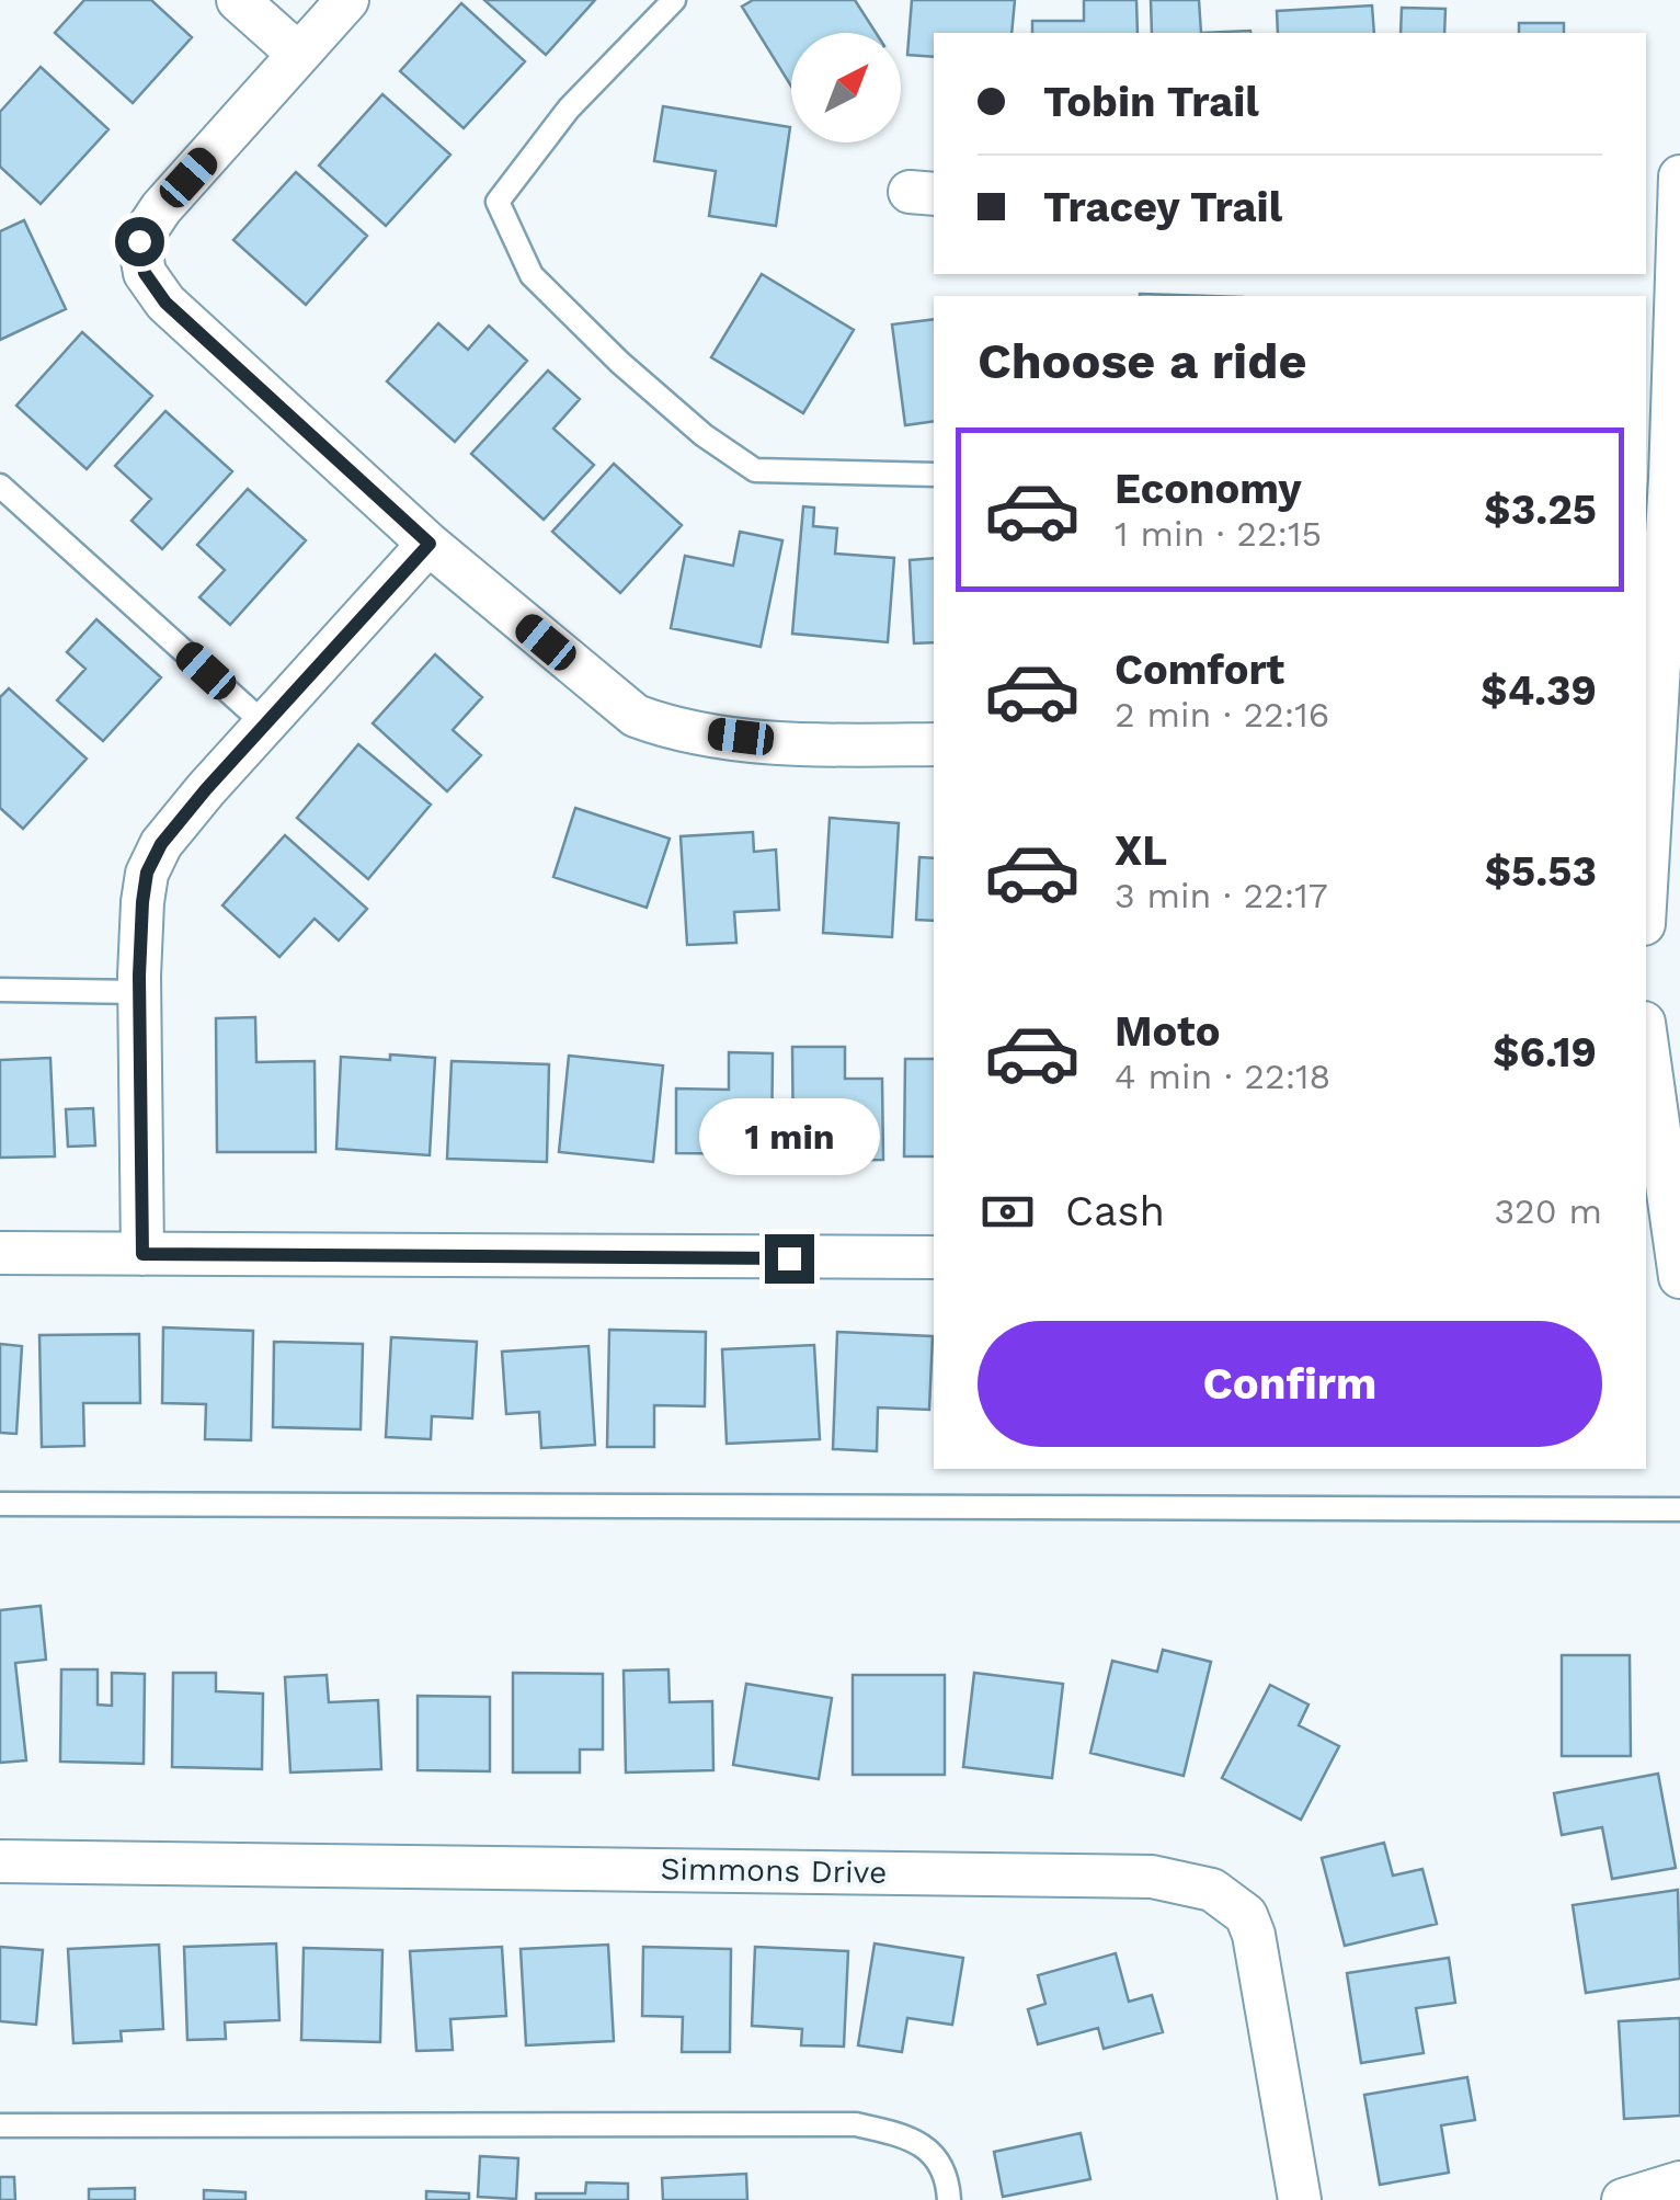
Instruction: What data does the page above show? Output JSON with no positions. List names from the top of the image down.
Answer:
{
  "streets": {
    "street": ["Simmons Drive"]
  },
  "north": "top right",
  "page": {
    "banner": ["Tobin Trail", "Tracey Trail"],
    "heading": "Choose a ride",
    "list": [
      {
        "name": "Economy",
        "note": "1 min · 22:15",
        "value": "$3.25"
      },
      {
        "name": "Comfort",
        "note": "2 min · 22:16",
        "value": "$4.39"
      },
      {
        "name": "XL",
        "note": "3 min · 22:17",
        "value": "$5.53"
      },
      {
        "name": "Moto",
        "note": "4 min · 22:18",
        "value": "$6.19"
      }
    ],
    "bubble": "1 min",
    "pay": ["Cash", "320 m"],
    "buttons": "Confirm"
  }
}
